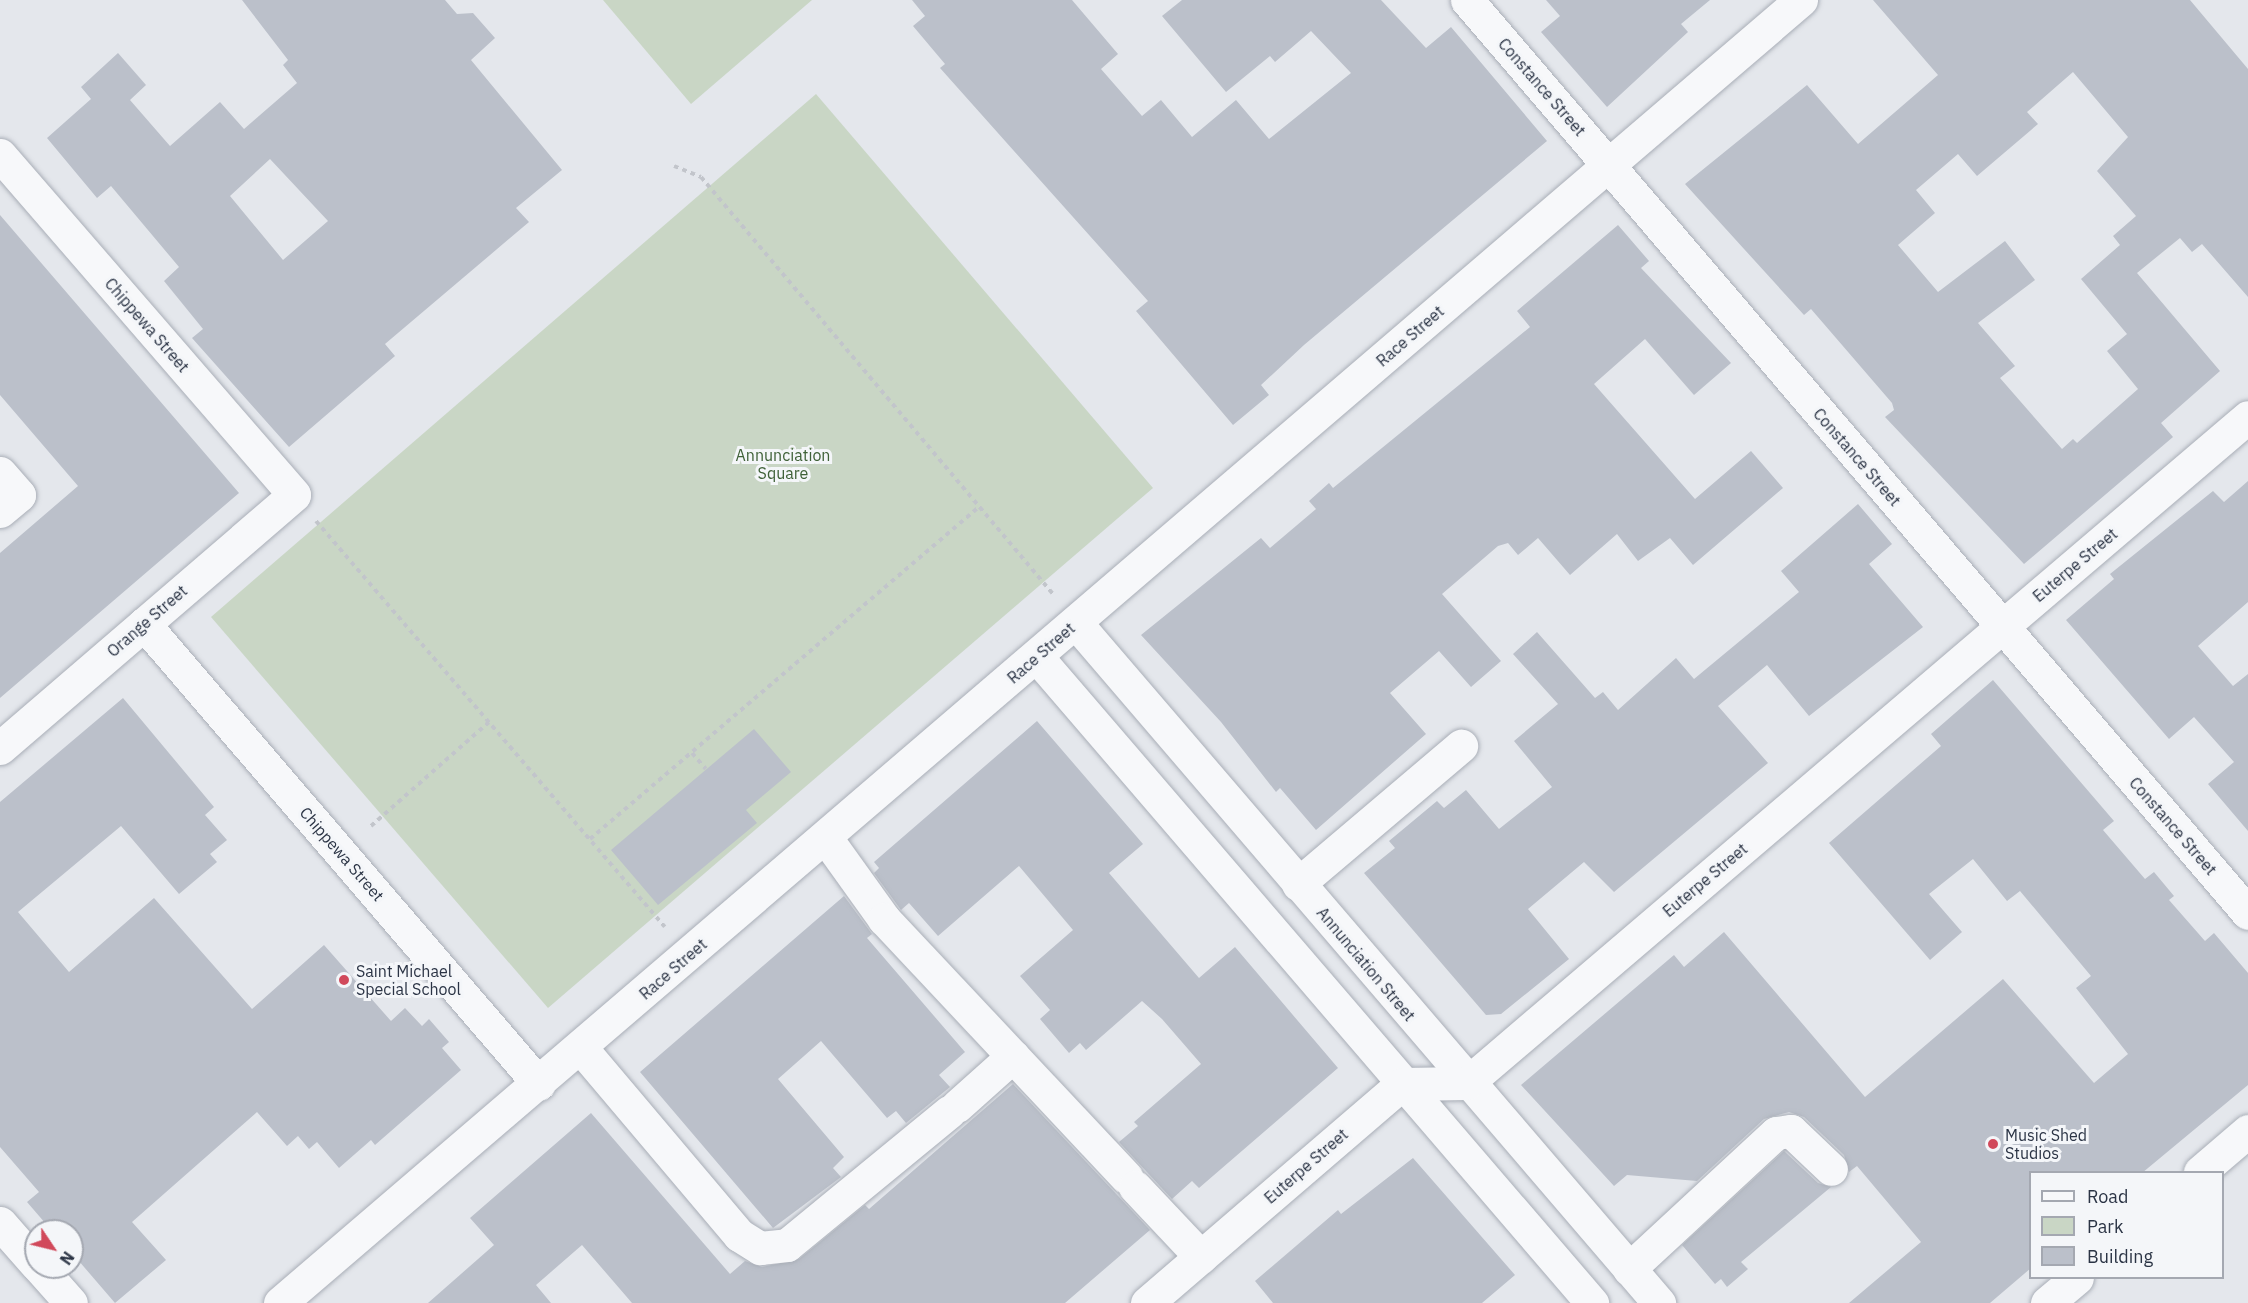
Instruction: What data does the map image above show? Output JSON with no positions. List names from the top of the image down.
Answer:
{
  "streets": {
    "street": [
      "Constance Street",
      "Chippewa Street",
      "Race Street",
      "Euterpe Street",
      "Orange Street",
      "Annunciation Street"
    ]
  },
  "crossings": [
    ["Constance Street", "Race Street"],
    ["Constance Street", "Euterpe Street"],
    ["Chippewa Street", "Race Street"],
    ["Chippewa Street", "Orange Street"],
    ["Race Street", "Annunciation Street"],
    ["Euterpe Street", "Annunciation Street"]
  ],
  "parks": ["Annunciation Square"],
  "places": ["Saint Michael Special School", "Music Shed Studios"],
  "legend": ["Road", "Park", "Building"],
  "north": "bottom right"
}
